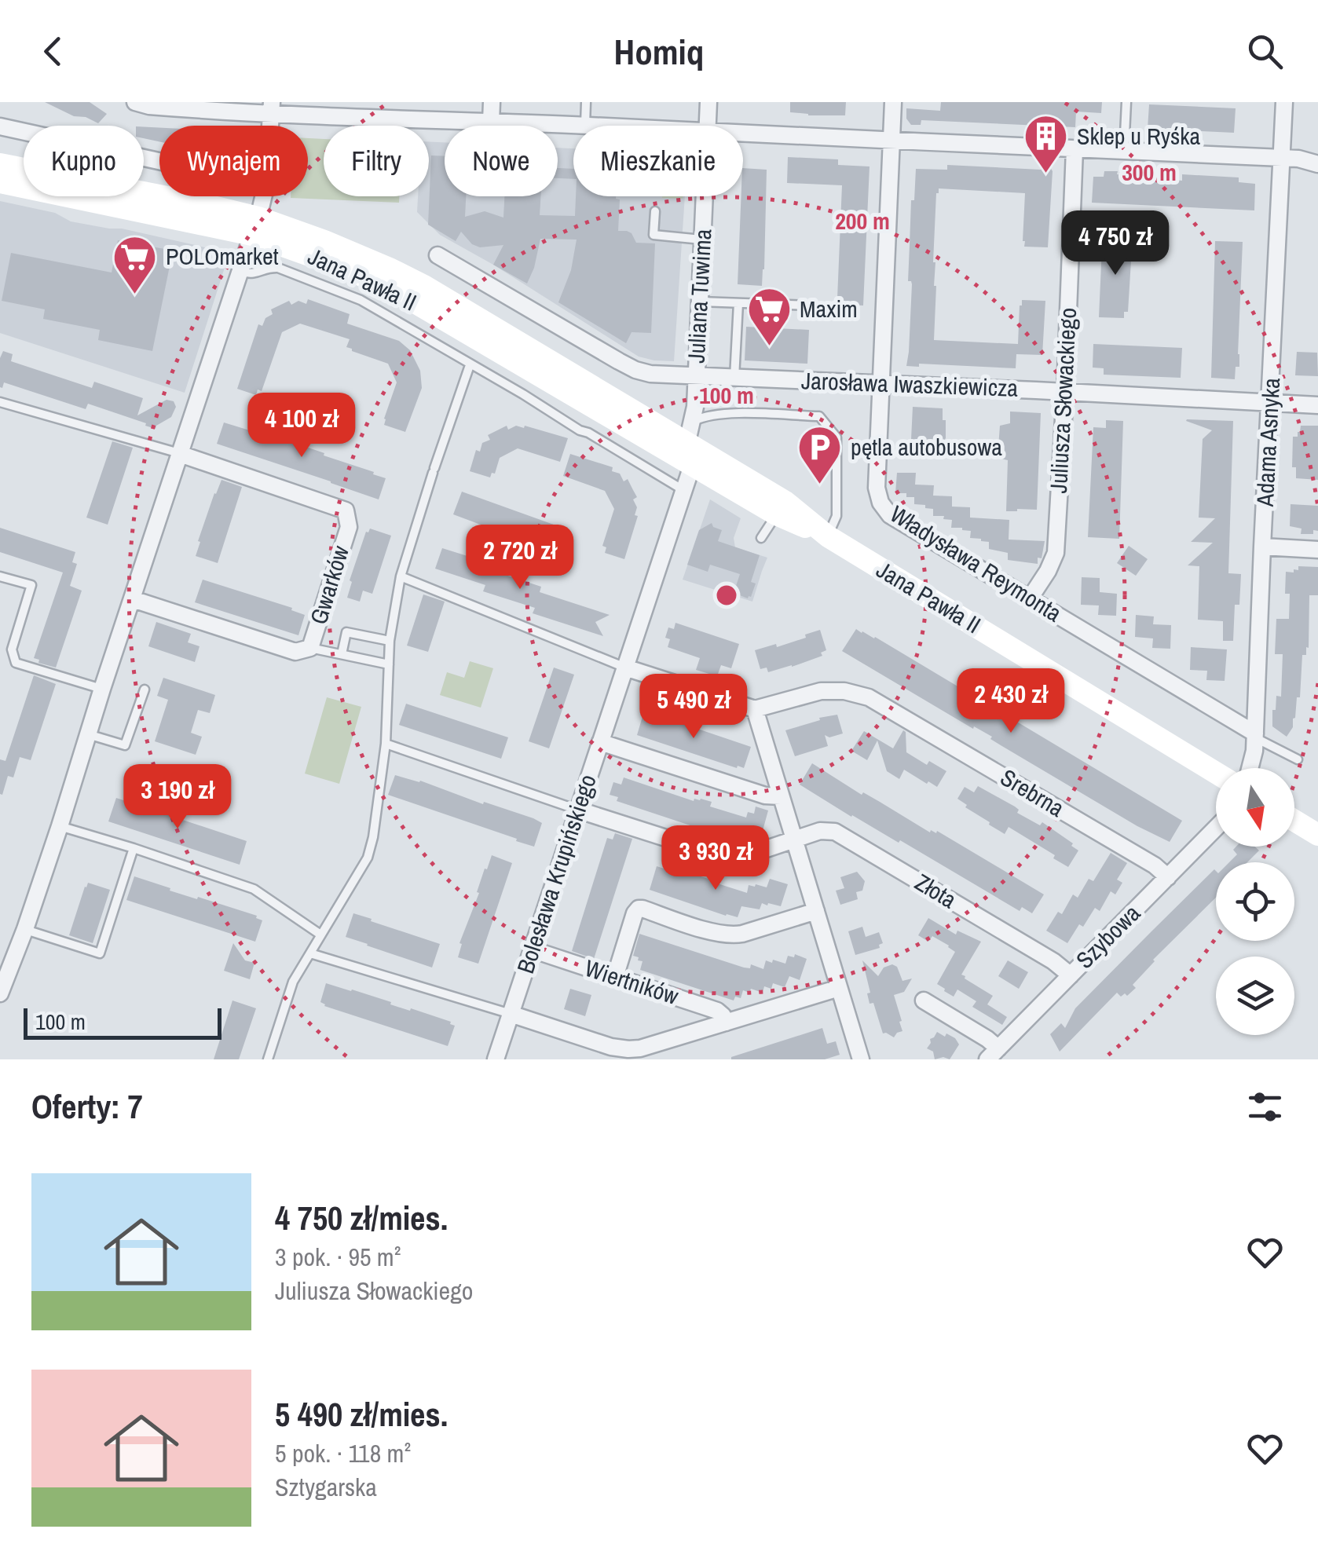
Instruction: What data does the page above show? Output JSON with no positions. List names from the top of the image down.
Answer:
{
  "streets": {
    "street": [
      "Jana Pawła II",
      "Juliana Tuwima",
      "Jarosława Iwaszkiewicza",
      "Juliusza Słowackiego",
      "Adama Asnyka",
      "Władysława Reymonta",
      "Gwarków",
      "Srebrna",
      "Bolesława Krupińskiego",
      "Złota",
      "Szybowa",
      "Wiertników"
    ]
  },
  "crossings": [
    ["Jana Pawła II", "Juliana Tuwima"],
    ["Jana Pawła II", "Bolesława Krupińskiego"],
    ["Juliana Tuwima", "Jarosława Iwaszkiewicza"],
    ["Jarosława Iwaszkiewicza", "Juliusza Słowackiego"],
    ["Jarosława Iwaszkiewicza", "Adama Asnyka"],
    ["Jarosława Iwaszkiewicza", "Władysława Reymonta"],
    ["Juliusza Słowackiego", "Władysława Reymonta"],
    ["Adama Asnyka", "Władysława Reymonta"],
    ["Srebrna", "Szybowa"],
    ["Bolesława Krupińskiego", "Złota"],
    ["Bolesława Krupińskiego", "Wiertników"],
    ["Złota", "Szybowa"]
  ],
  "places": {
    "building": ["Sklep u Ryśka"],
    "supermarket": ["POLOmarket", "Maxim"],
    "parking": ["pętla autobusowa"]
  },
  "scale_bar": "100 m",
  "north": "bottom",
  "page": {
    "header": "Homiq",
    "chip": [
      "Kupno",
      "Wynajem",
      "Filtry",
      "Nowe",
      "Mieszkanie"
    ],
    "price": [
      "4 750 zł",
      "4 100 zł",
      "2 720 zł",
      "2 430 zł",
      "5 490 zł",
      "3 190 zł",
      "3 930 zł"
    ],
    "scale": "100 m",
    "heading": "Oferty: 7",
    "list": [
      {
        "name": "4 750 zł/mies.",
        "note": "3 pok. · 95 m² · Juliusza Słowackiego"
      },
      {
        "name": "5 490 zł/mies.",
        "note": "5 pok. · 118 m² · Sztygarska"
      }
    ]
  },
  "rings": ["300 m", "200 m", "100 m"]
}
